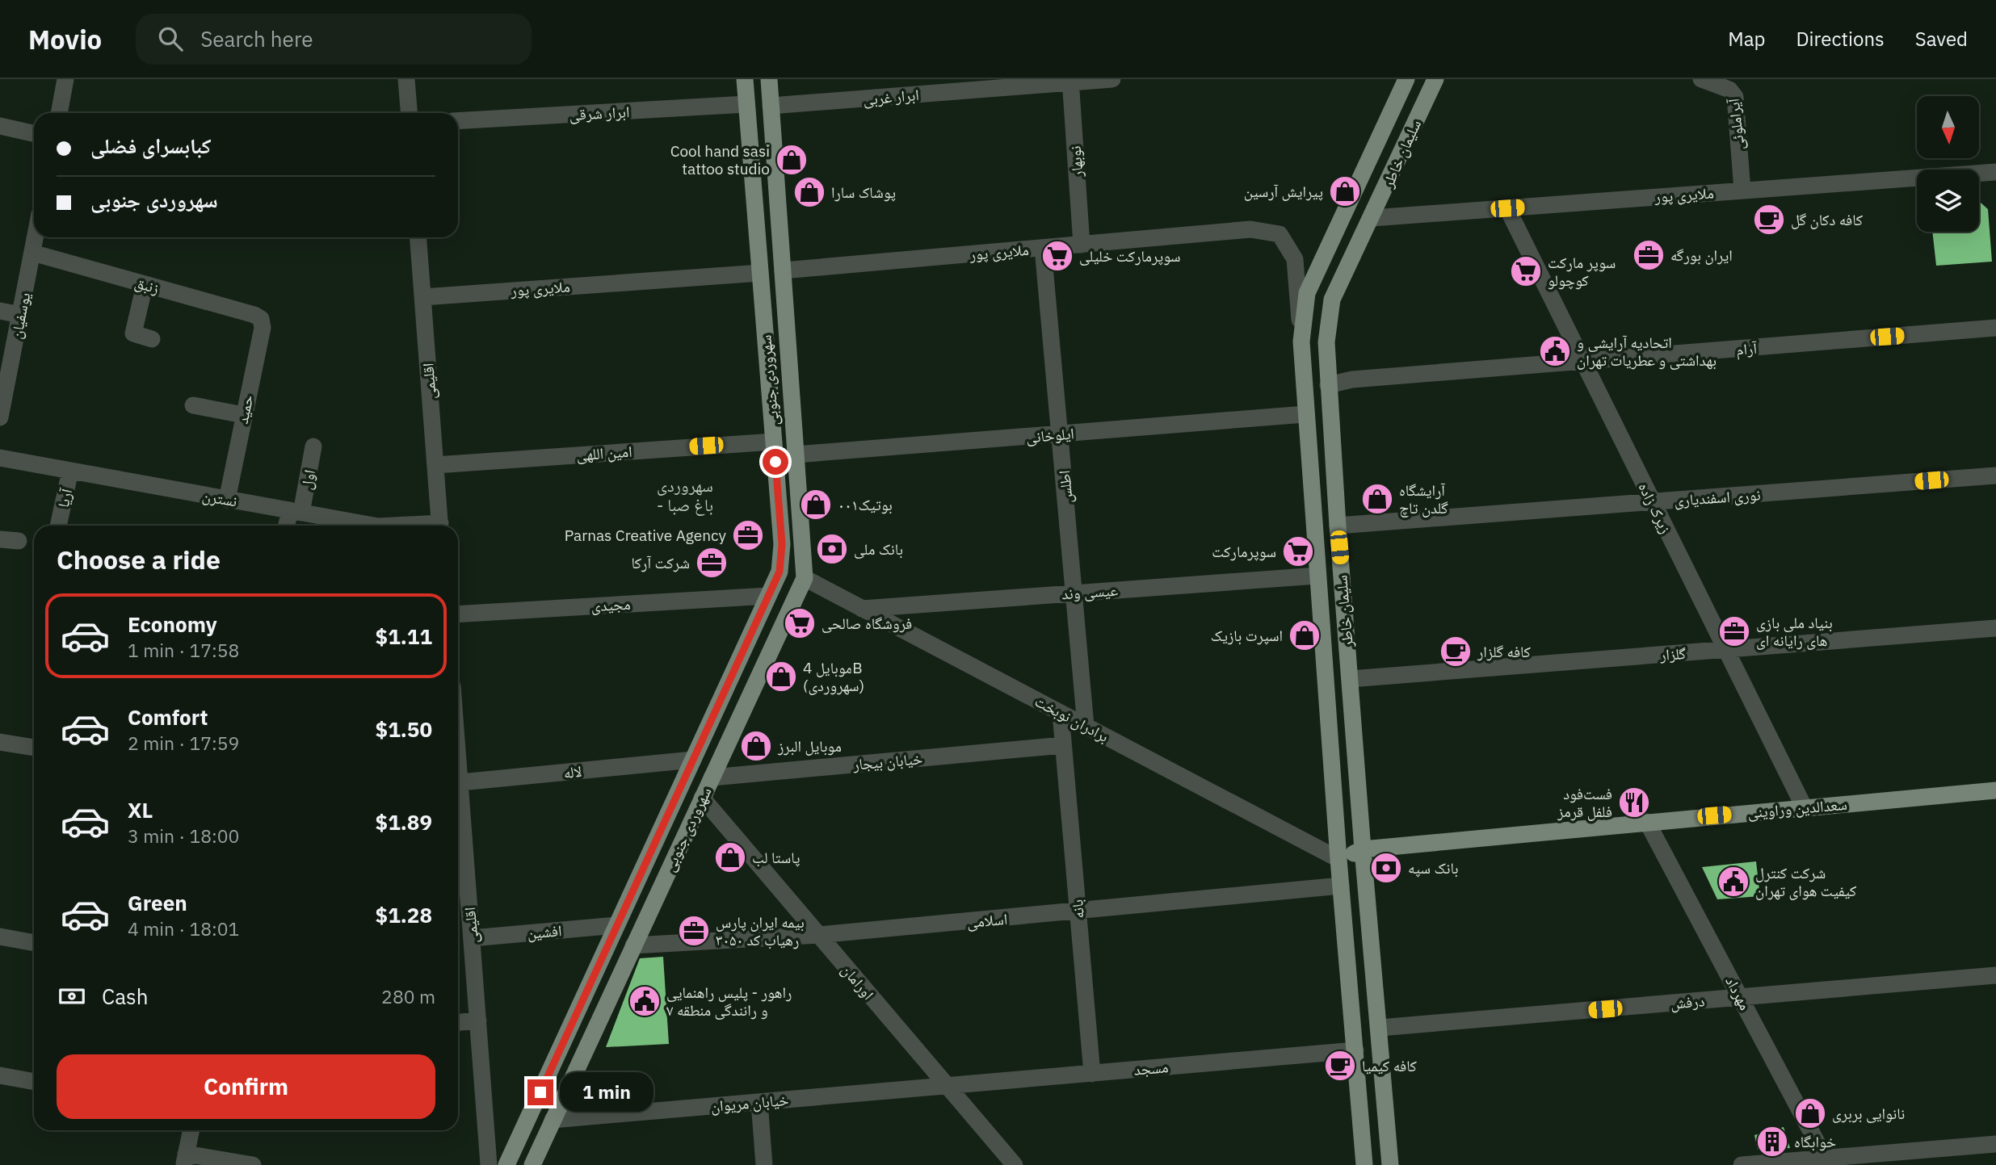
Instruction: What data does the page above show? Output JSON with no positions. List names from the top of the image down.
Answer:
{
  "streets": {
    "main road": ["سلیمان خاطر", "سهروردی جنوبی", "سعدالدین وراوینی"],
    "street": [
      "ابرار غربی",
      "ابرار شرقی",
      "آیراملوئی",
      "نوبهار",
      "ملایری پور",
      "زنبق",
      "یوسفیان",
      "آرام",
      "اقلیمی",
      "حمید",
      "ایلوخانی",
      "امین اللهی",
      "اول",
      "اطلس",
      "نوری اسفندیاری",
      "آریا",
      "نسترن",
      "زیرک زاده",
      "عیسی وند",
      "مجیدی",
      "گلزار",
      "برادران نوبخت",
      "خیابان بیجار",
      "لاله",
      "بانه",
      "اسلامی",
      "افشین",
      "اورامان",
      "مهرداد",
      "درفش",
      "مسجد",
      "خیابان مریوان"
    ]
  },
  "crossings": [
    ["ابرار غربی", "نوبهار"],
    ["ابرار غربی", "سهروردی جنوبی"],
    ["ابرار شرقی", "سهروردی جنوبی"],
    ["آیراملوئی", "ملایری پور"],
    ["سلیمان خاطر", "ملایری پور"],
    ["سلیمان خاطر", "آرام"],
    ["سلیمان خاطر", "ایلوخانی"],
    ["سلیمان خاطر", "نوری اسفندیاری"],
    ["سلیمان خاطر", "عیسی وند"],
    ["سلیمان خاطر", "گلزار"],
    ["سلیمان خاطر", "برادران نوبخت"],
    ["سلیمان خاطر", "سعدالدین وراوینی"],
    ["سلیمان خاطر", "اسلامی"],
    ["سلیمان خاطر", "درفش"],
    ["سلیمان خاطر", "مسجد"],
    ["نوبهار", "ملایری پور"],
    ["ملایری پور", "سهروردی جنوبی"],
    ["ملایری پور", "اقلیمی"],
    ["ملایری پور", "اطلس"],
    ["ملایری پور", "زیرک زاده"],
    ["زنبق", "یوسفیان"],
    ["زنبق", "حمید"],
    ["آرام", "زیرک زاده"],
    ["سهروردی جنوبی", "ایلوخانی"],
    ["سهروردی جنوبی", "امین اللهی"],
    ["سهروردی جنوبی", "مجیدی"],
    ["سهروردی جنوبی", "برادران نوبخت"],
    ["سهروردی جنوبی", "خیابان بیجار"],
    ["سهروردی جنوبی", "لاله"],
    ["سهروردی جنوبی", "اسلامی"],
    ["سهروردی جنوبی", "افشین"],
    ["سهروردی جنوبی", "اورامان"],
    ["سهروردی جنوبی", "خیابان مریوان"],
    ["اقلیمی", "امین اللهی"],
    ["اقلیمی", "افشین"],
    ["حمید", "نسترن"],
    ["ایلوخانی", "اطلس"],
    ["اول", "نسترن"],
    ["اطلس", "عیسی وند"],
    ["اطلس", "برادران نوبخت"],
    ["نوری اسفندیاری", "زیرک زاده"],
    ["آریا", "نسترن"],
    ["زیرک زاده", "گلزار"],
    ["زیرک زاده", "سعدالدین وراوینی"],
    ["عیسی وند", "برادران نوبخت"],
    ["برادران نوبخت", "سعدالدین وراوینی"],
    ["برادران نوبخت", "بانه"],
    ["خیابان بیجار", "بانه"],
    ["سعدالدین وراوینی", "مهرداد"],
    ["بانه", "اسلامی"],
    ["بانه", "مسجد"],
    ["اسلامی", "اورامان"],
    ["اورامان", "مسجد"],
    ["اورامان", "خیابان مریوان"],
    ["مهرداد", "درفش"],
    ["مسجد", "خیابان مریوان"]
  ],
  "districts": ["سهروردی - باغ صبا"],
  "places": {
    "shop": [
      "Cool hand sasi tattoo studio",
      "پیرایش آرسین",
      "پوشاک سارا",
      "آرایشگاه گلدن تاچ",
      "بوتیک۰۰۱",
      "اسپرت بازیک",
      "موبایل 4B (سهروردی)",
      "موبایل البرز",
      "پاستا لب",
      "نانوایی بربری"
    ],
    "cafe": ["کافه دکان گل", "کافه گلزار", "کافه کیمیا"],
    "office": [
      "ایران بورگه",
      "Parnas Creative Agency",
      "شرکت آرکا",
      "بنیاد ملی بازی های رایانه ای",
      "بیمه ایران پارس رهیاب کد ۳۰۵۰"
    ],
    "supermarket": [
      "سوپرمارکت خلیلی",
      "سوپر مارکت کوچولو",
      "سوپرمارکت",
      "فروشگاه صالحی"
    ],
    "public building": ["اتحادیه آرایشی و بهداشتی و عطریات تهران", "شرکت کنترل کیفیت هوای تهران", "راهور - پلیس راهنمایی و رانندگی منطقه ۷"],
    "bank": ["بانک ملی", "بانک سپه"],
    "restaurant": ["فست‌فود فلفل قرمز"],
    "building": ["خوابگاه"]
  },
  "north": "bottom",
  "page": {
    "header": "Movio",
    "search": "Search here",
    "nav": ["Map", "Directions", "Saved"],
    "banner": ["کبابسرای فضلی", "سهروردی جنوبی"],
    "heading": "Choose a ride",
    "list": [
      {
        "name": "Economy",
        "note": "1 min · 17:58",
        "value": "$1.11"
      },
      {
        "name": "Comfort",
        "note": "2 min · 17:59",
        "value": "$1.50"
      },
      {
        "name": "XL",
        "note": "3 min · 18:00",
        "value": "$1.89"
      },
      {
        "name": "Green",
        "note": "4 min · 18:01",
        "value": "$1.28"
      }
    ],
    "pay": ["Cash", "280 m"],
    "buttons": "Confirm",
    "bubble": "1 min"
  }
}
